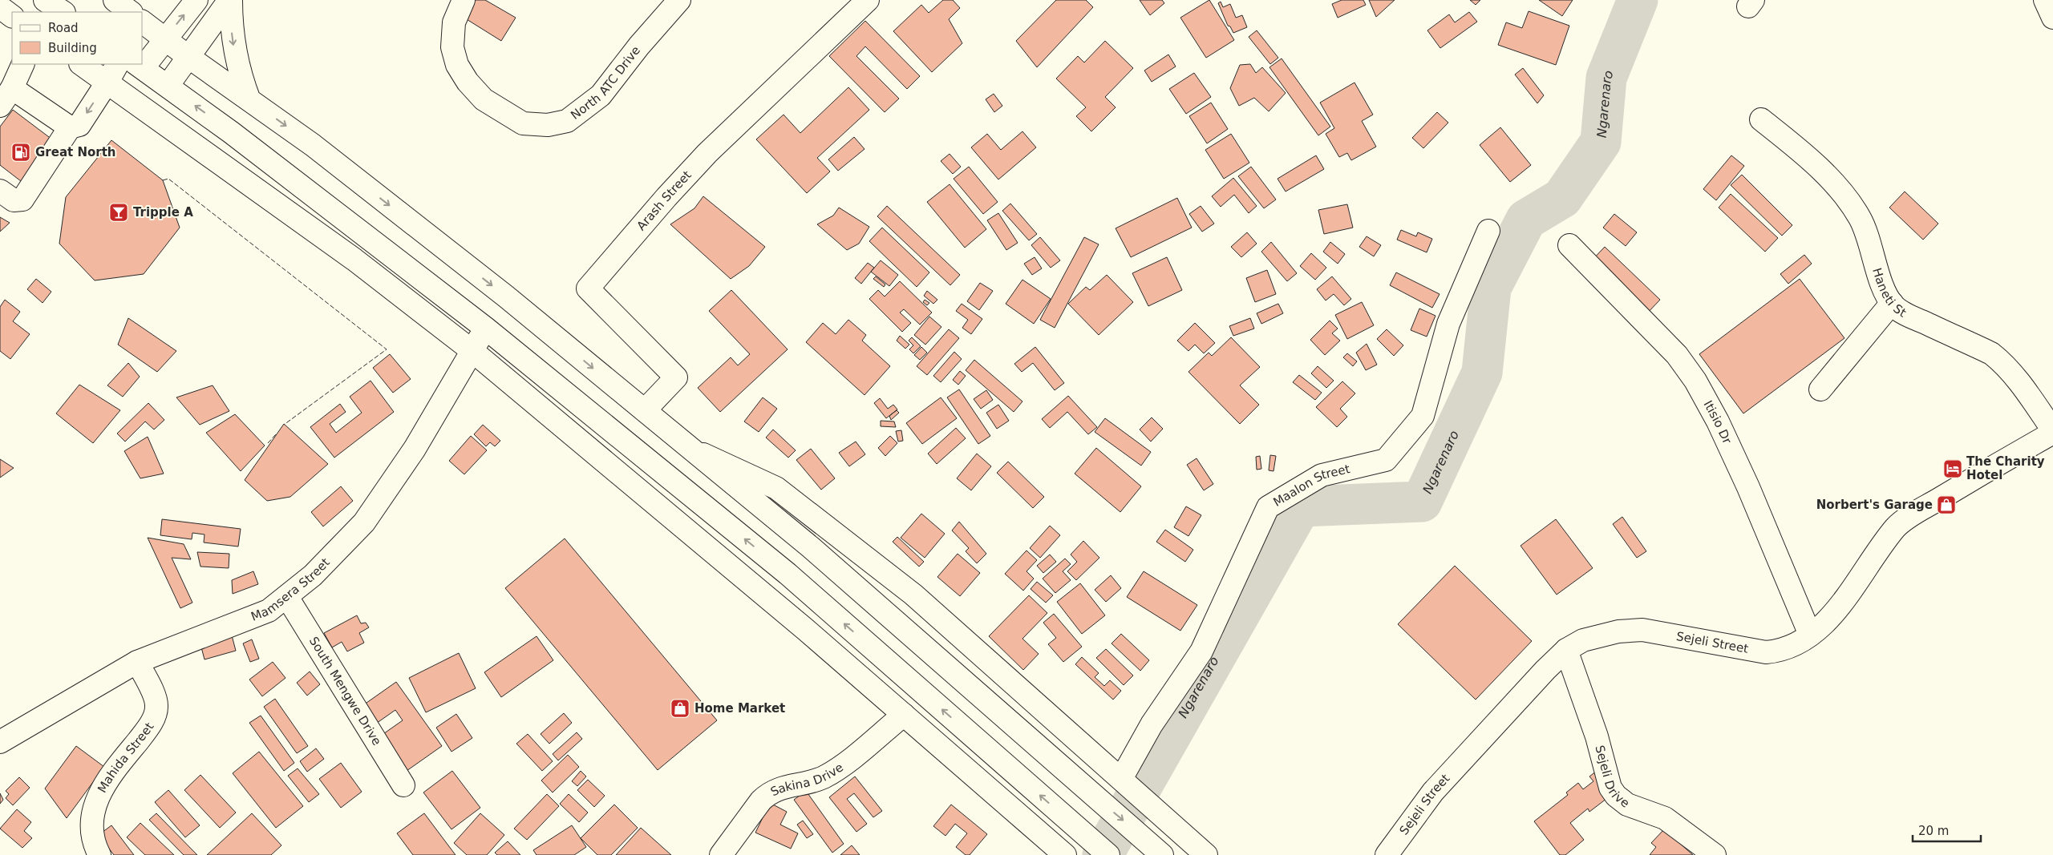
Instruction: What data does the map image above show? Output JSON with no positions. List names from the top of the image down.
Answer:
{
  "streets": {
    "main road": [
      "North ATC Drive",
      "Arash Street",
      "Haneti St",
      "Itisio Dr",
      "Maalon Street",
      "Mamsera Street",
      "Sejeli Street",
      "South Mengwe Drive",
      "Mahida Street",
      "Sejeli Drive",
      "Sakina Drive"
    ]
  },
  "crossings": [
    ["Haneti St", "Sejeli Street"],
    ["Itisio Dr", "Sejeli Street"],
    ["Mamsera Street", "South Mengwe Drive"],
    ["Mamsera Street", "Mahida Street"],
    ["Sejeli Street", "Sejeli Drive"]
  ],
  "water": ["Ngarenaro"],
  "places": {
    "fuel station": ["Great North"],
    "bar": ["Tripple A"],
    "hotel": ["The Charity Hotel"],
    "shop": ["Norbert's Garage", "Home Market"]
  },
  "legend": ["Road", "Building"],
  "scale_bar": "20 m"
}
